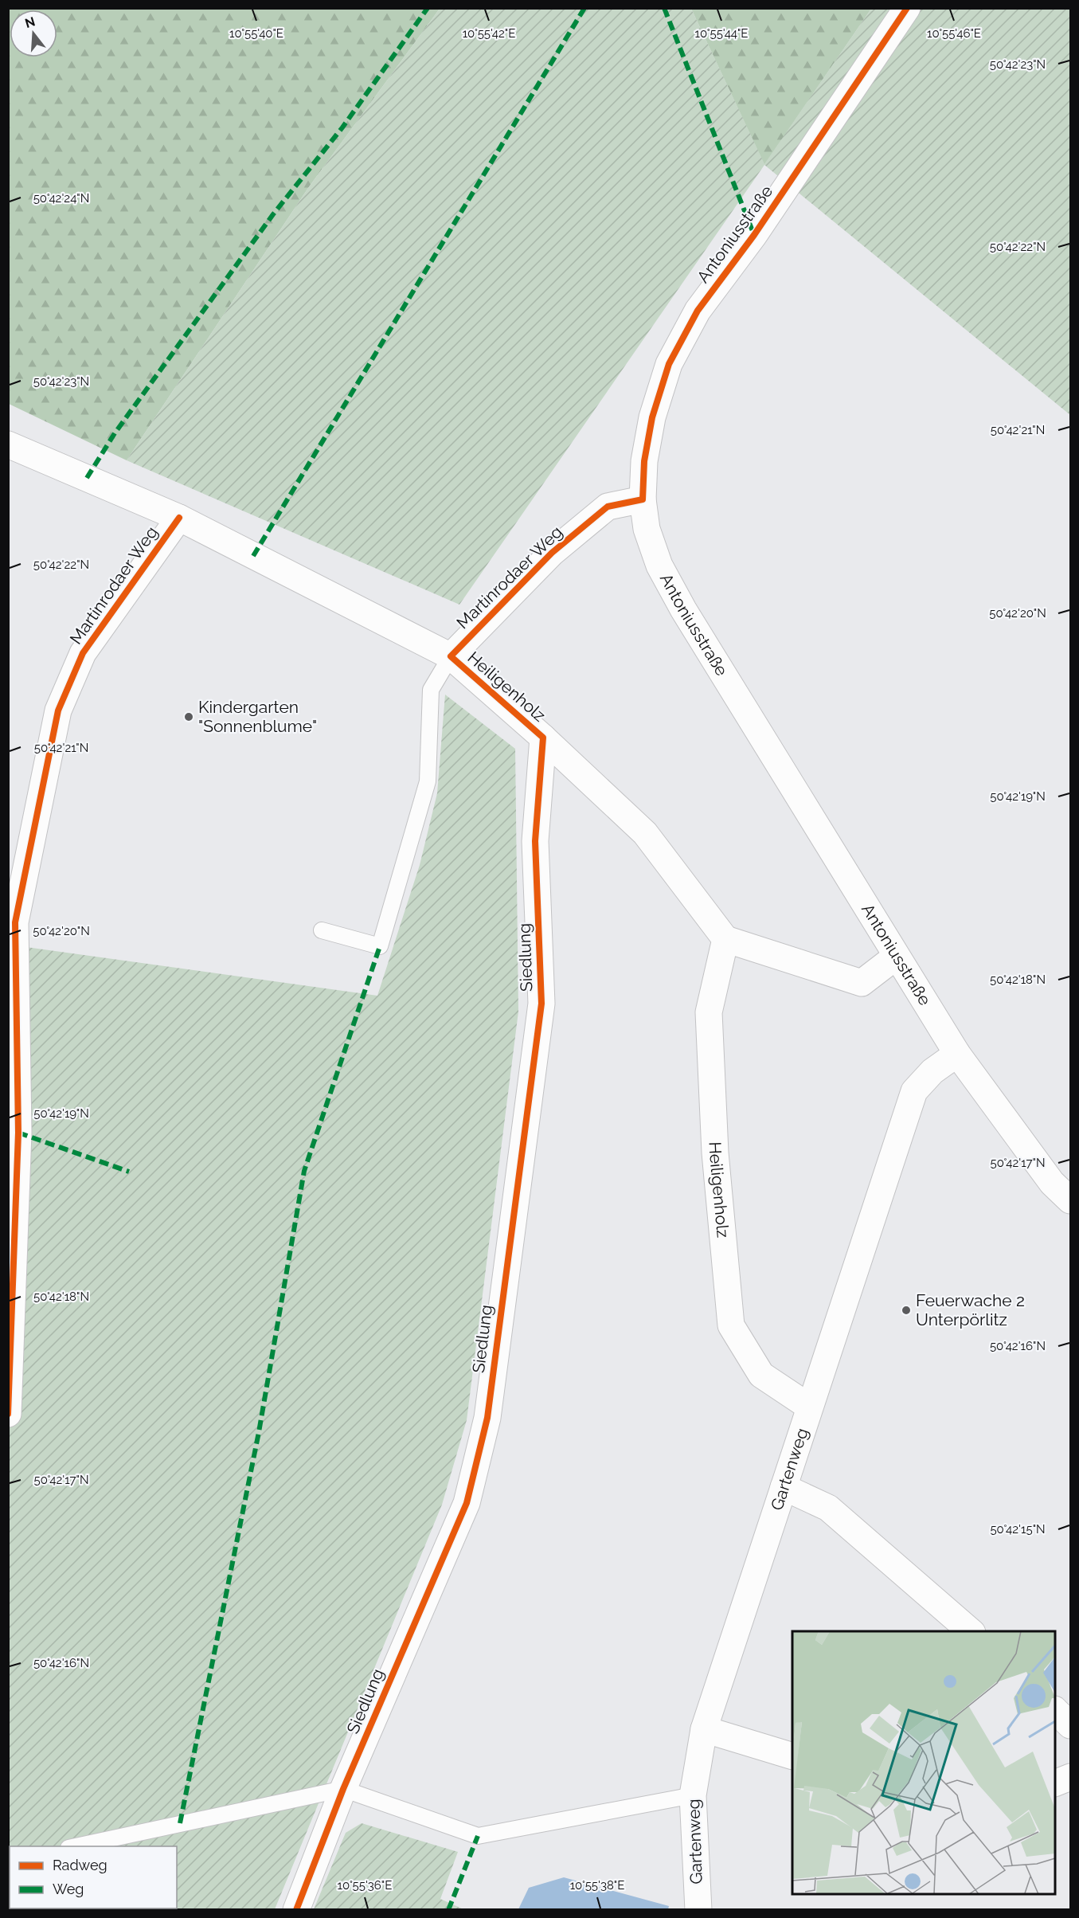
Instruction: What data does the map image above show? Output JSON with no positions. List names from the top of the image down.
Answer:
{
  "streets": {
    "street": [
      "Antoniusstraße",
      "Martinrodaer Weg",
      "Heiligenholz",
      "Siedlung",
      "Gartenweg"
    ]
  },
  "crossings": [
    ["Antoniusstraße", "Martinrodaer Weg"],
    ["Antoniusstraße", "Gartenweg"],
    ["Martinrodaer Weg", "Heiligenholz"],
    ["Heiligenholz", "Siedlung"],
    ["Heiligenholz", "Gartenweg"]
  ],
  "places": ["Kindergarten \"Sonnenblume\"", "Feuerwache 2 Unterpörlitz"],
  "legend": ["Radweg", "Weg"],
  "north": "top",
  "coordinates": [
    "10°55'40\"E",
    "10°55'42\"E",
    "10°55'44\"E",
    "10°55'46\"E",
    "50°42'23\"N",
    "50°42'24\"N",
    "50°42'22\"N",
    "50°42'21\"N",
    "50°42'20\"N",
    "50°42'19\"N",
    "50°42'18\"N",
    "50°42'17\"N",
    "50°42'16\"N",
    "50°42'15\"N",
    "10°55'36\"E",
    "10°55'38\"E"
  ]
}
